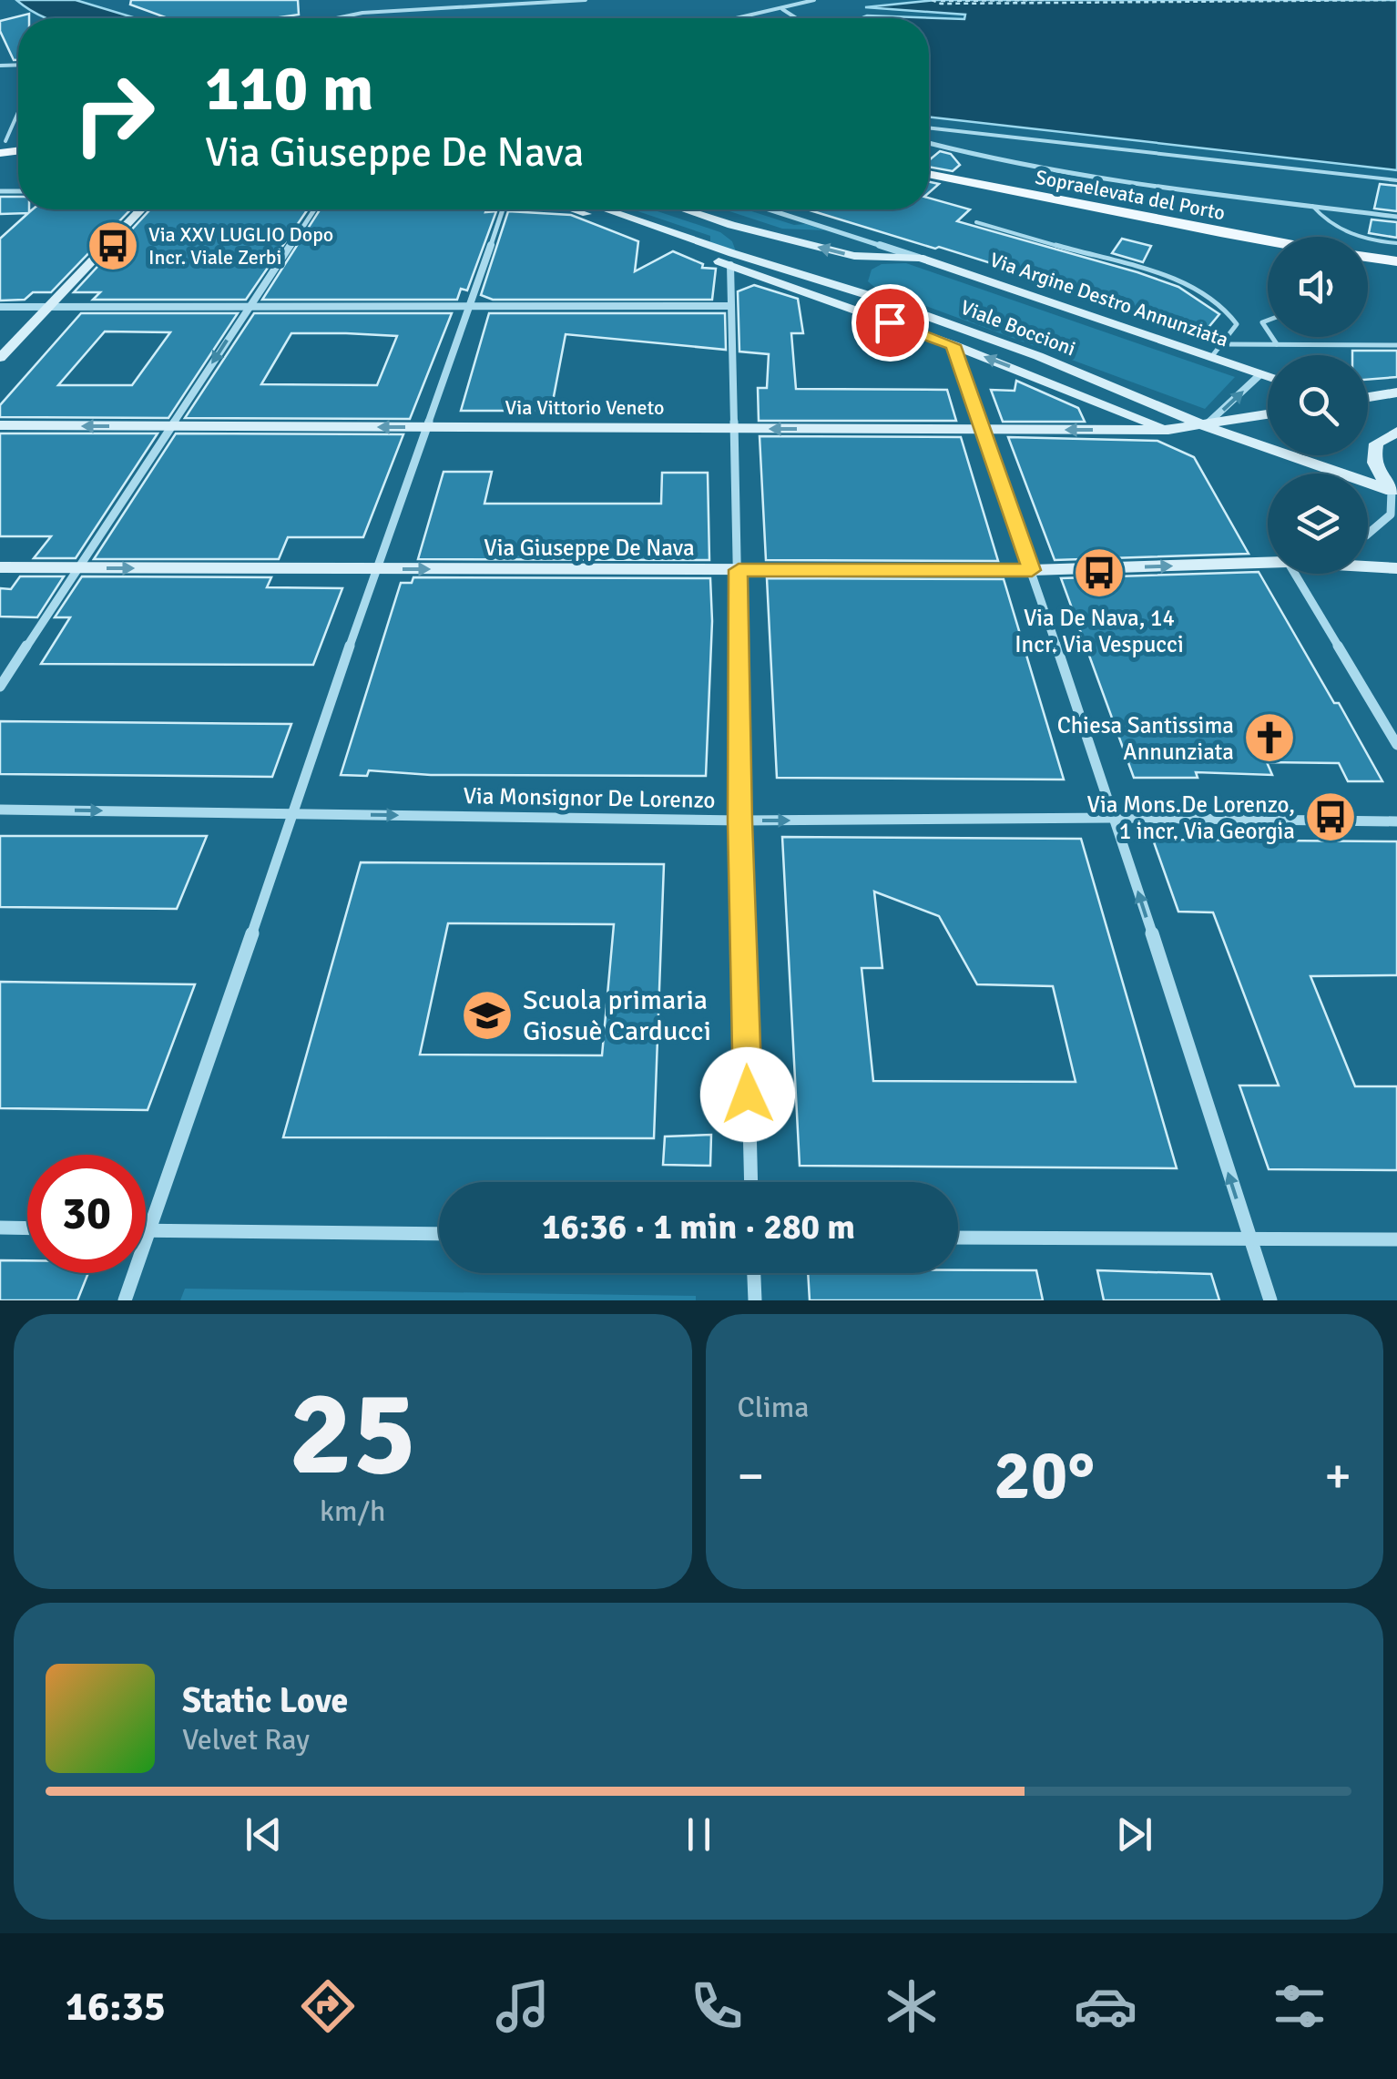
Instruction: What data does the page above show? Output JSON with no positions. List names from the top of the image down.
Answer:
{
  "streets": {
    "main road": ["Sopraelevata del Porto"],
    "street": [
      "Via Argine Destro Annunziata",
      "Viale Boccioni",
      "Via Vittorio Veneto",
      "Via Giuseppe De Nava",
      "Via Monsignor De Lorenzo"
    ]
  },
  "crossings": [
    ["Viale Boccioni", "Via Vittorio Veneto"]
  ],
  "one_way": ["Via Giuseppe De Nava", "Via Monsignor De Lorenzo"],
  "places": {
    "bus stop": ["Via XXV LUGLIO Dopo Incr. Viale Zerbi", "Via De Nava, 14 Incr. Via Vespucci", "Via Mons.De Lorenzo, 1 incr. Via Georgia"],
    "church": ["Chiesa Santissima Annunziata"],
    "school or university": ["Scuola primaria Giosuè Carducci"]
  },
  "page": {
    "turn": ["110 m", "Via Giuseppe De Nava"],
    "limit": "30",
    "trip": "16:36 · 1 min · 280 m",
    "tile": [
      ["25", "km/h"],
      "Clima"
    ],
    "heat": ["−", "20°", "+"],
    "song": ["Static Love", "Velvet Ray"],
    "tabs": "16:35"
  }
}
